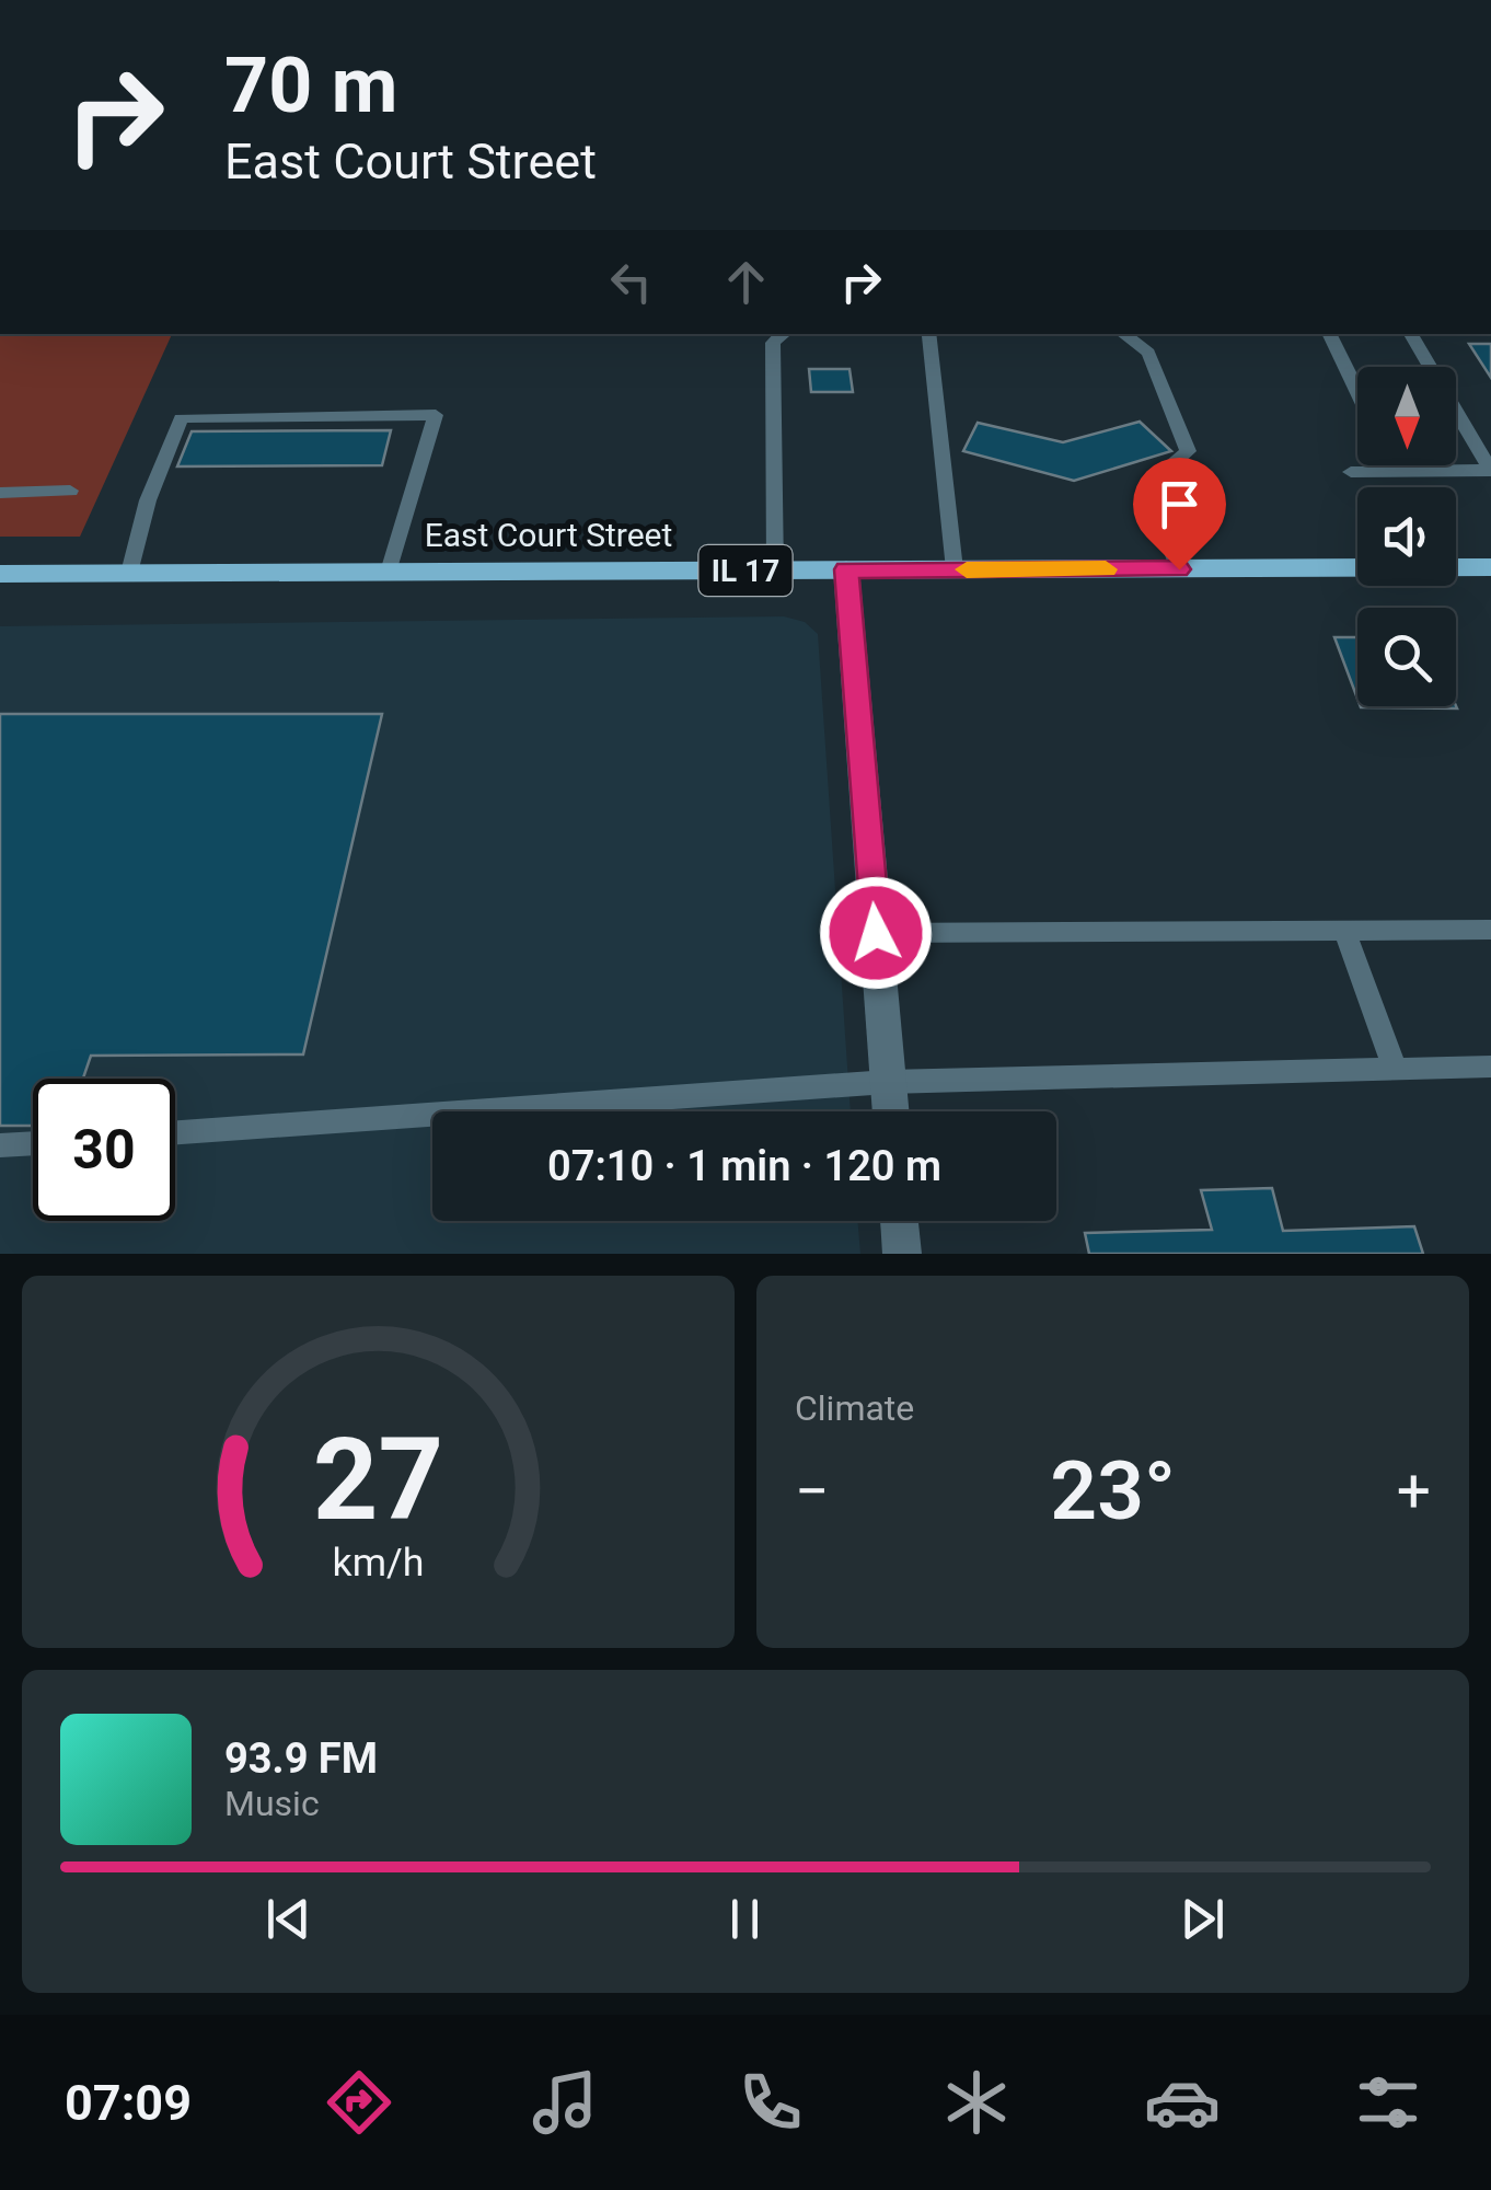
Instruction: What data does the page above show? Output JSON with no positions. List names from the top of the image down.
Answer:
{
  "streets": {
    "main road": ["East Court Street", "IL 17"]
  },
  "north": "bottom",
  "page": {
    "turn": ["70 m", "East Court Street"],
    "limit": "30",
    "trip": "07:10 · 1 min · 120 m",
    "tile": "Climate",
    "heat": ["−", "23°", "+"],
    "song": ["93.9 FM", "Music"],
    "tabs": "07:09",
    "gauge": ["27", "km/h"]
  }
}
